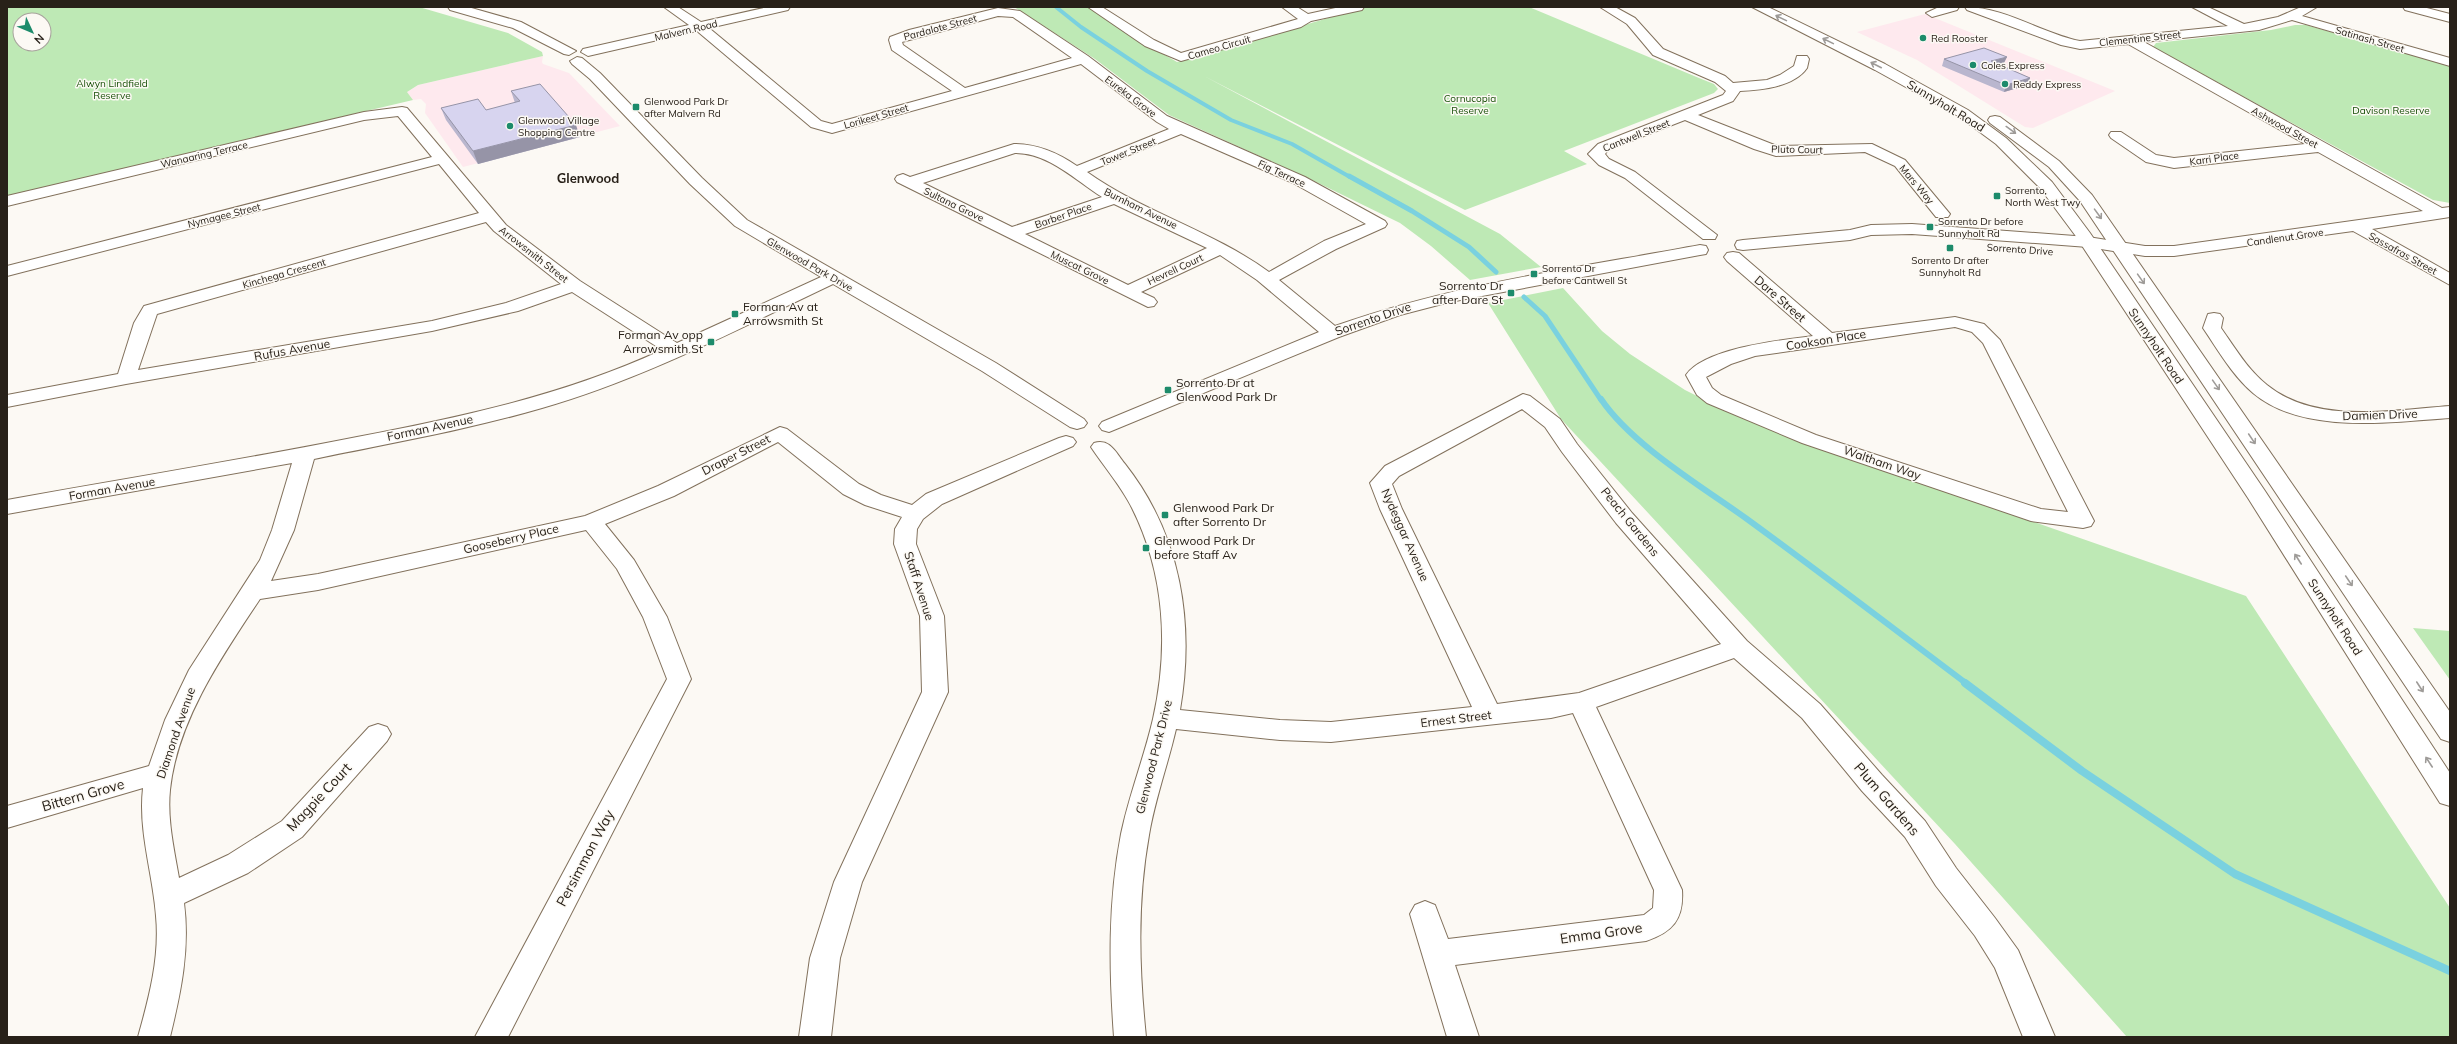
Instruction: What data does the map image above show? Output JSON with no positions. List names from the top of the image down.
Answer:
{
  "streets": {
    "street": [
      "Pardalote Street",
      "Malvern Road",
      "Clementine Street",
      "Satinash Street",
      "Cameo Circuit",
      "Eureka Grove",
      "Sunnyholt Road",
      "Lorikeet Street",
      "Ashwood Street",
      "Cantwell Street",
      "Pluto Court",
      "Tower Street",
      "Wanaaring Terrace",
      "Karri Place",
      "Fig Terrace",
      "Mars Way",
      "Sultana Grove",
      "Burnham Avenue",
      "Nymagee Street",
      "Barber Place",
      "Candlenut Grove",
      "Sorrento Drive",
      "Sassafras Street",
      "Arrowsmith Street",
      "Glenwood Park Drive",
      "Muscat Grove",
      "Hevrell Court",
      "Kinchega Crescent",
      "Dare Street",
      "Cookson Place",
      "Rufus Avenue",
      "Damien Drive",
      "Forman Avenue",
      "Draper Street",
      "Waltham Way",
      "Peach Gardens",
      "Nydeggar Avenue",
      "Gooseberry Place",
      "Staff Avenue",
      "Ernest Street",
      "Diamond Avenue",
      "Bittern Grove",
      "Magpie Court",
      "Plum Gardens",
      "Persimmon Way",
      "Emma Grove"
    ]
  },
  "crossings": [
    ["Pardalote Street", "Eureka Grove"],
    ["Pardalote Street", "Lorikeet Street"],
    ["Malvern Road", "Lorikeet Street"],
    ["Malvern Road", "Glenwood Park Drive"],
    ["Clementine Street", "Satinash Street"],
    ["Clementine Street", "Ashwood Street"],
    ["Eureka Grove", "Lorikeet Street"],
    ["Eureka Grove", "Tower Street"],
    ["Eureka Grove", "Fig Terrace"],
    ["Sunnyholt Road", "Candlenut Grove"],
    ["Sunnyholt Road", "Sorrento Drive"],
    ["Ashwood Street", "Karri Place"],
    ["Ashwood Street", "Candlenut Grove"],
    ["Cantwell Street", "Pluto Court"],
    ["Cantwell Street", "Sorrento Drive"],
    ["Cantwell Street", "Dare Street"],
    ["Pluto Court", "Mars Way"],
    ["Tower Street", "Fig Terrace"],
    ["Tower Street", "Burnham Avenue"],
    ["Wanaaring Terrace", "Arrowsmith Street"],
    ["Fig Terrace", "Burnham Avenue"],
    ["Sultana Grove", "Burnham Avenue"],
    ["Sultana Grove", "Barber Place"],
    ["Sultana Grove", "Muscat Grove"],
    ["Burnham Avenue", "Barber Place"],
    ["Burnham Avenue", "Sorrento Drive"],
    ["Burnham Avenue", "Hevrell Court"],
    ["Nymagee Street", "Arrowsmith Street"],
    ["Barber Place", "Muscat Grove"],
    ["Candlenut Grove", "Sassafras Street"],
    ["Sorrento Drive", "Glenwood Park Drive"],
    ["Sorrento Drive", "Dare Street"],
    ["Sorrento Drive", "Staff Avenue"],
    ["Arrowsmith Street", "Kinchega Crescent"],
    ["Arrowsmith Street", "Rufus Avenue"],
    ["Arrowsmith Street", "Forman Avenue"],
    ["Glenwood Park Drive", "Forman Avenue"],
    ["Glenwood Park Drive", "Staff Avenue"],
    ["Glenwood Park Drive", "Ernest Street"],
    ["Muscat Grove", "Hevrell Court"],
    ["Kinchega Crescent", "Rufus Avenue"],
    ["Dare Street", "Cookson Place"],
    ["Cookson Place", "Waltham Way"],
    ["Forman Avenue", "Diamond Avenue"],
    ["Draper Street", "Gooseberry Place"],
    ["Draper Street", "Staff Avenue"],
    ["Draper Street", "Persimmon Way"],
    ["Peach Gardens", "Nydeggar Avenue"],
    ["Peach Gardens", "Ernest Street"],
    ["Peach Gardens", "Plum Gardens"],
    ["Nydeggar Avenue", "Ernest Street"],
    ["Gooseberry Place", "Diamond Avenue"],
    ["Gooseberry Place", "Persimmon Way"],
    ["Ernest Street", "Plum Gardens"],
    ["Ernest Street", "Emma Grove"],
    ["Diamond Avenue", "Bittern Grove"],
    ["Diamond Avenue", "Magpie Court"]
  ],
  "districts": ["Glenwood"],
  "parks": ["Alwyn Lindfield Reserve", "Cornucopia Reserve", "Davison Reserve"],
  "places": {
    "other": [
      "Red Rooster",
      "Coles Express",
      "Reddy Express",
      "Glenwood Village Shopping Centre"
    ],
    "transit": [
      "Glenwood Park Dr after Malvern Rd",
      "Sorrento, North West Twy",
      "Sorrento Dr before Sunnyholt Rd",
      "Sorrento Dr after Sunnyholt Rd",
      "Sorrento Dr before Cantwell St",
      "Sorrento Dr after Dare St",
      "Forman Av at Arrowsmith St",
      "Forman Av opp Arrowsmith St",
      "Sorrento Dr at Glenwood Park Dr",
      "Glenwood Park Dr after Sorrento Dr",
      "Glenwood Park Dr before Staff Av"
    ]
  },
  "north": "bottom right"
}
